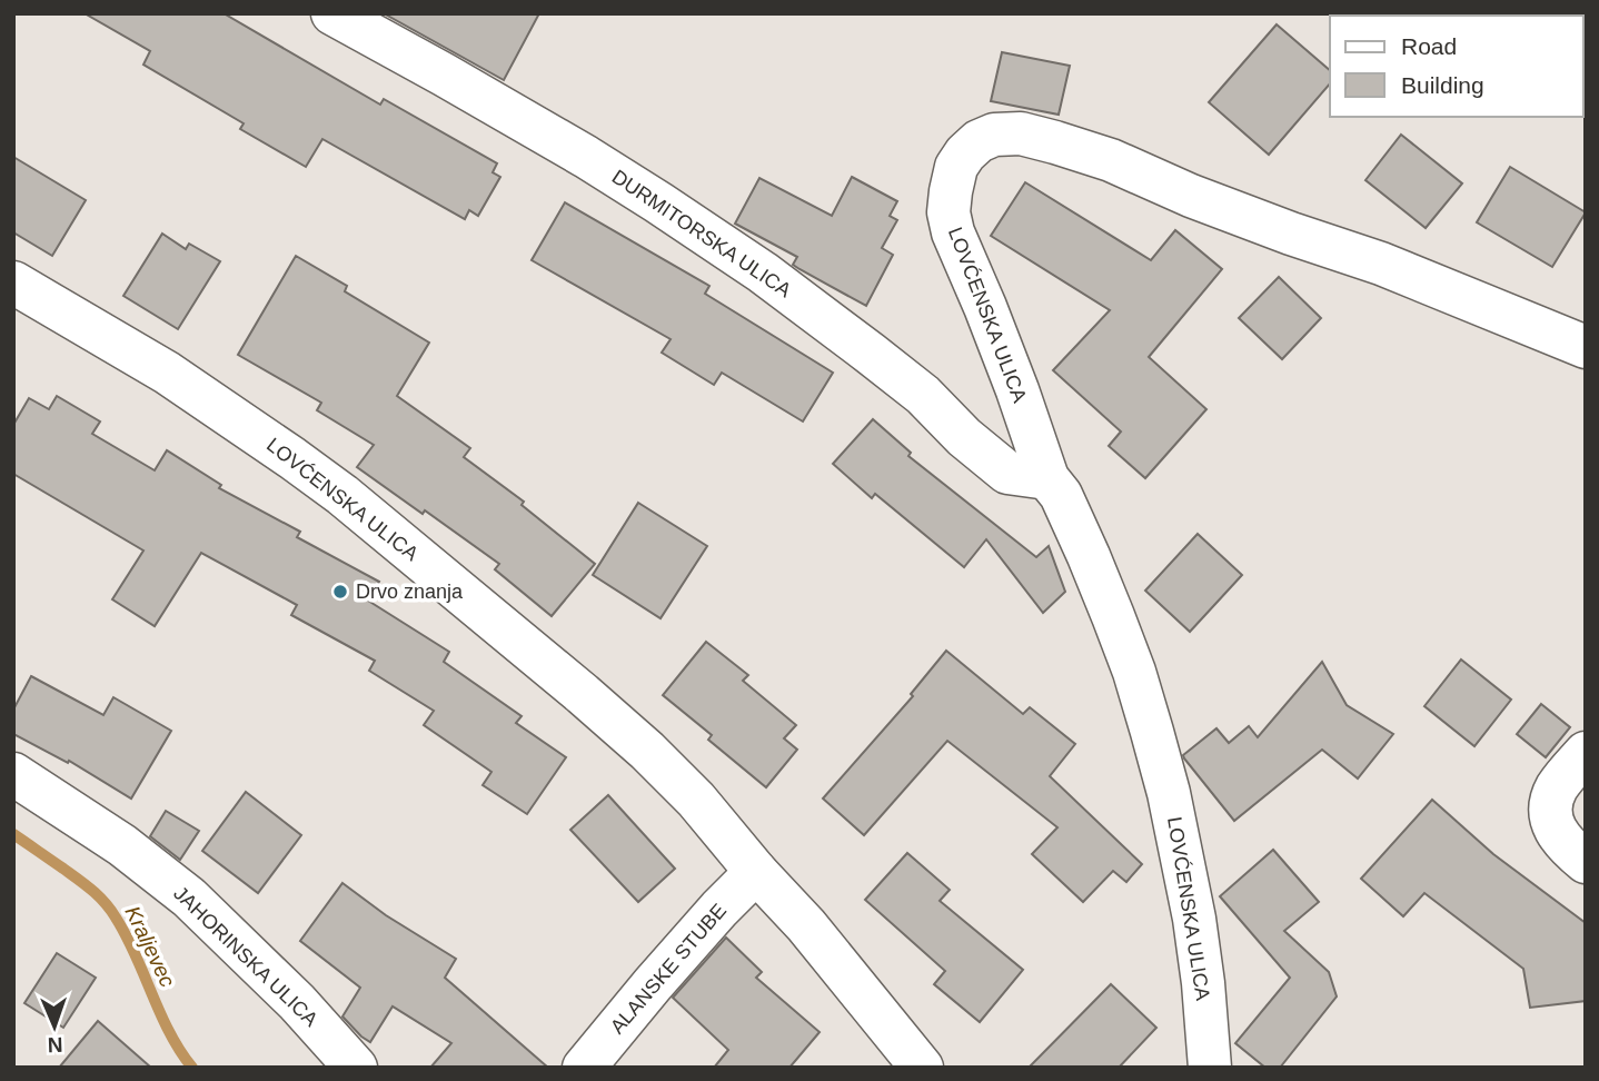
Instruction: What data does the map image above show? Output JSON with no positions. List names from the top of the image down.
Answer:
{
  "streets": {
    "street": [
      "DURMITORSKA ULICA",
      "LOVĆENSKA ULICA",
      "JAHORINSKA ULICA",
      "ALANSKE STUBE"
    ]
  },
  "crossings": [
    ["DURMITORSKA ULICA", "LOVĆENSKA ULICA"],
    ["LOVĆENSKA ULICA", "ALANSKE STUBE"]
  ],
  "water": ["Kraljevec"],
  "places": ["Drvo znanja"],
  "legend": ["Road", "Building"],
  "north": "bottom"
}
